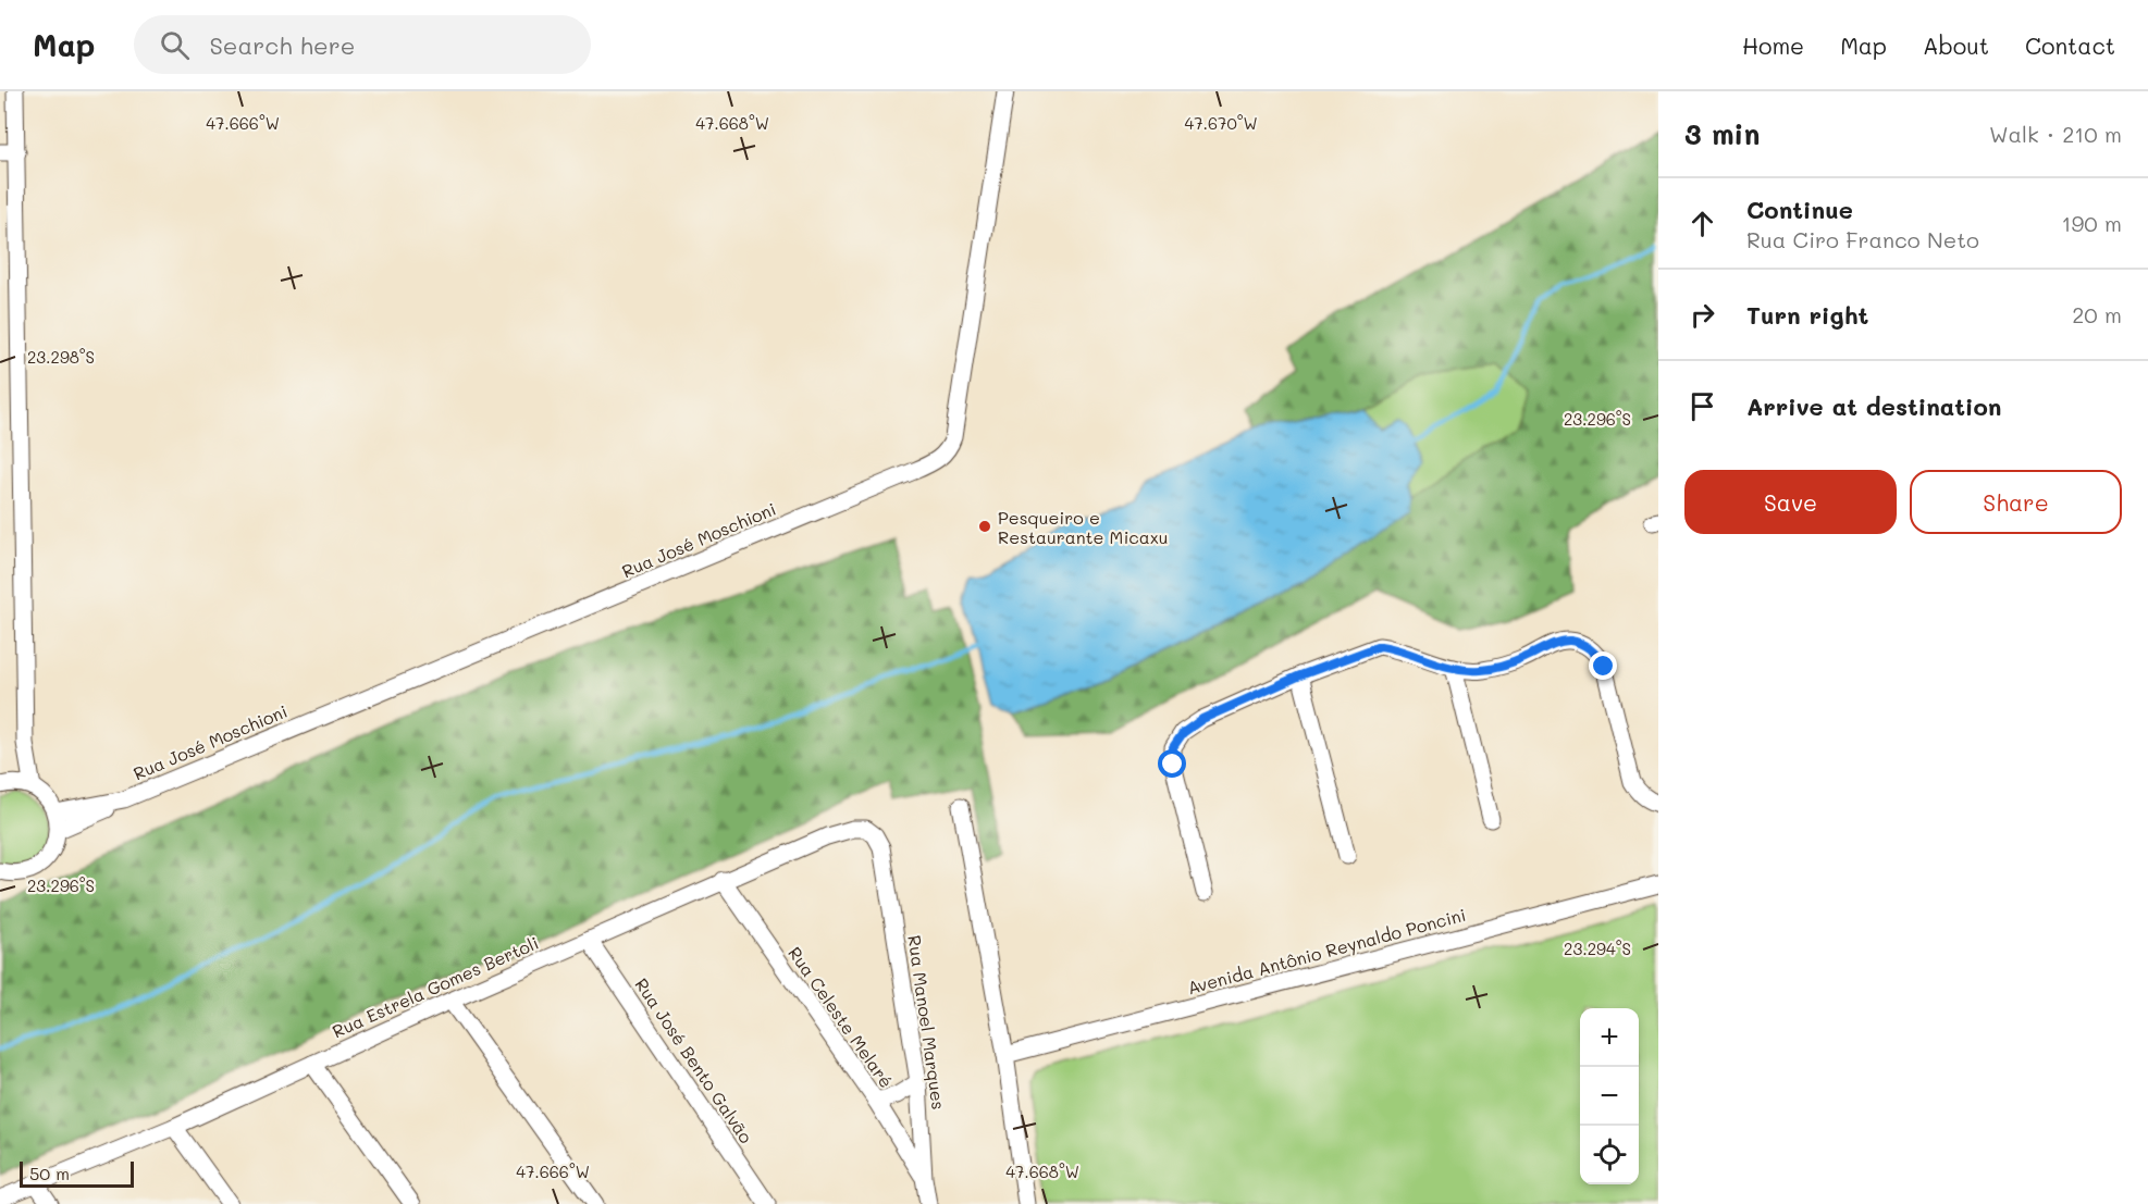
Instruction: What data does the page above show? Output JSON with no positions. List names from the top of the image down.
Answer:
{
  "streets": {
    "street": [
      "Rua José Moschioni",
      "Avenida Antônio Reynaldo Poncini",
      "Rua Estrela Gomes Bertoli",
      "Rua Celeste Melaré",
      "Rua Manoel Marques",
      "Rua José Bento Galvão"
    ]
  },
  "crossings": [
    ["Rua Estrela Gomes Bertoli", "Rua Celeste Melaré"],
    ["Rua Estrela Gomes Bertoli", "Rua Manoel Marques"],
    ["Rua Estrela Gomes Bertoli", "Rua José Bento Galvão"],
    ["Rua Celeste Melaré", "Rua Manoel Marques"]
  ],
  "places": ["Pesqueiro e Restaurante Micaxu"],
  "scale_bar": "50 m",
  "page": {
    "header": "Map",
    "search": "Search here",
    "nav": [
      "Home",
      "Map",
      "About",
      "Contact"
    ],
    "heading": ["3 min", "Walk · 210 m"],
    "list": [
      ["Continue", "Rua Ciro Franco Neto", "190 m"],
      ["Turn right", "20 m"],
      "Arrive at destination"
    ],
    "buttons": ["Save", "Share"],
    "map_buttons": ["+", "−"],
    "scale": "50 m"
  },
  "coordinates": [
    "47.666°W",
    "47.668°W",
    "47.670°W",
    "23.298°S",
    "23.296°S",
    "23.294°S"
  ]
}
